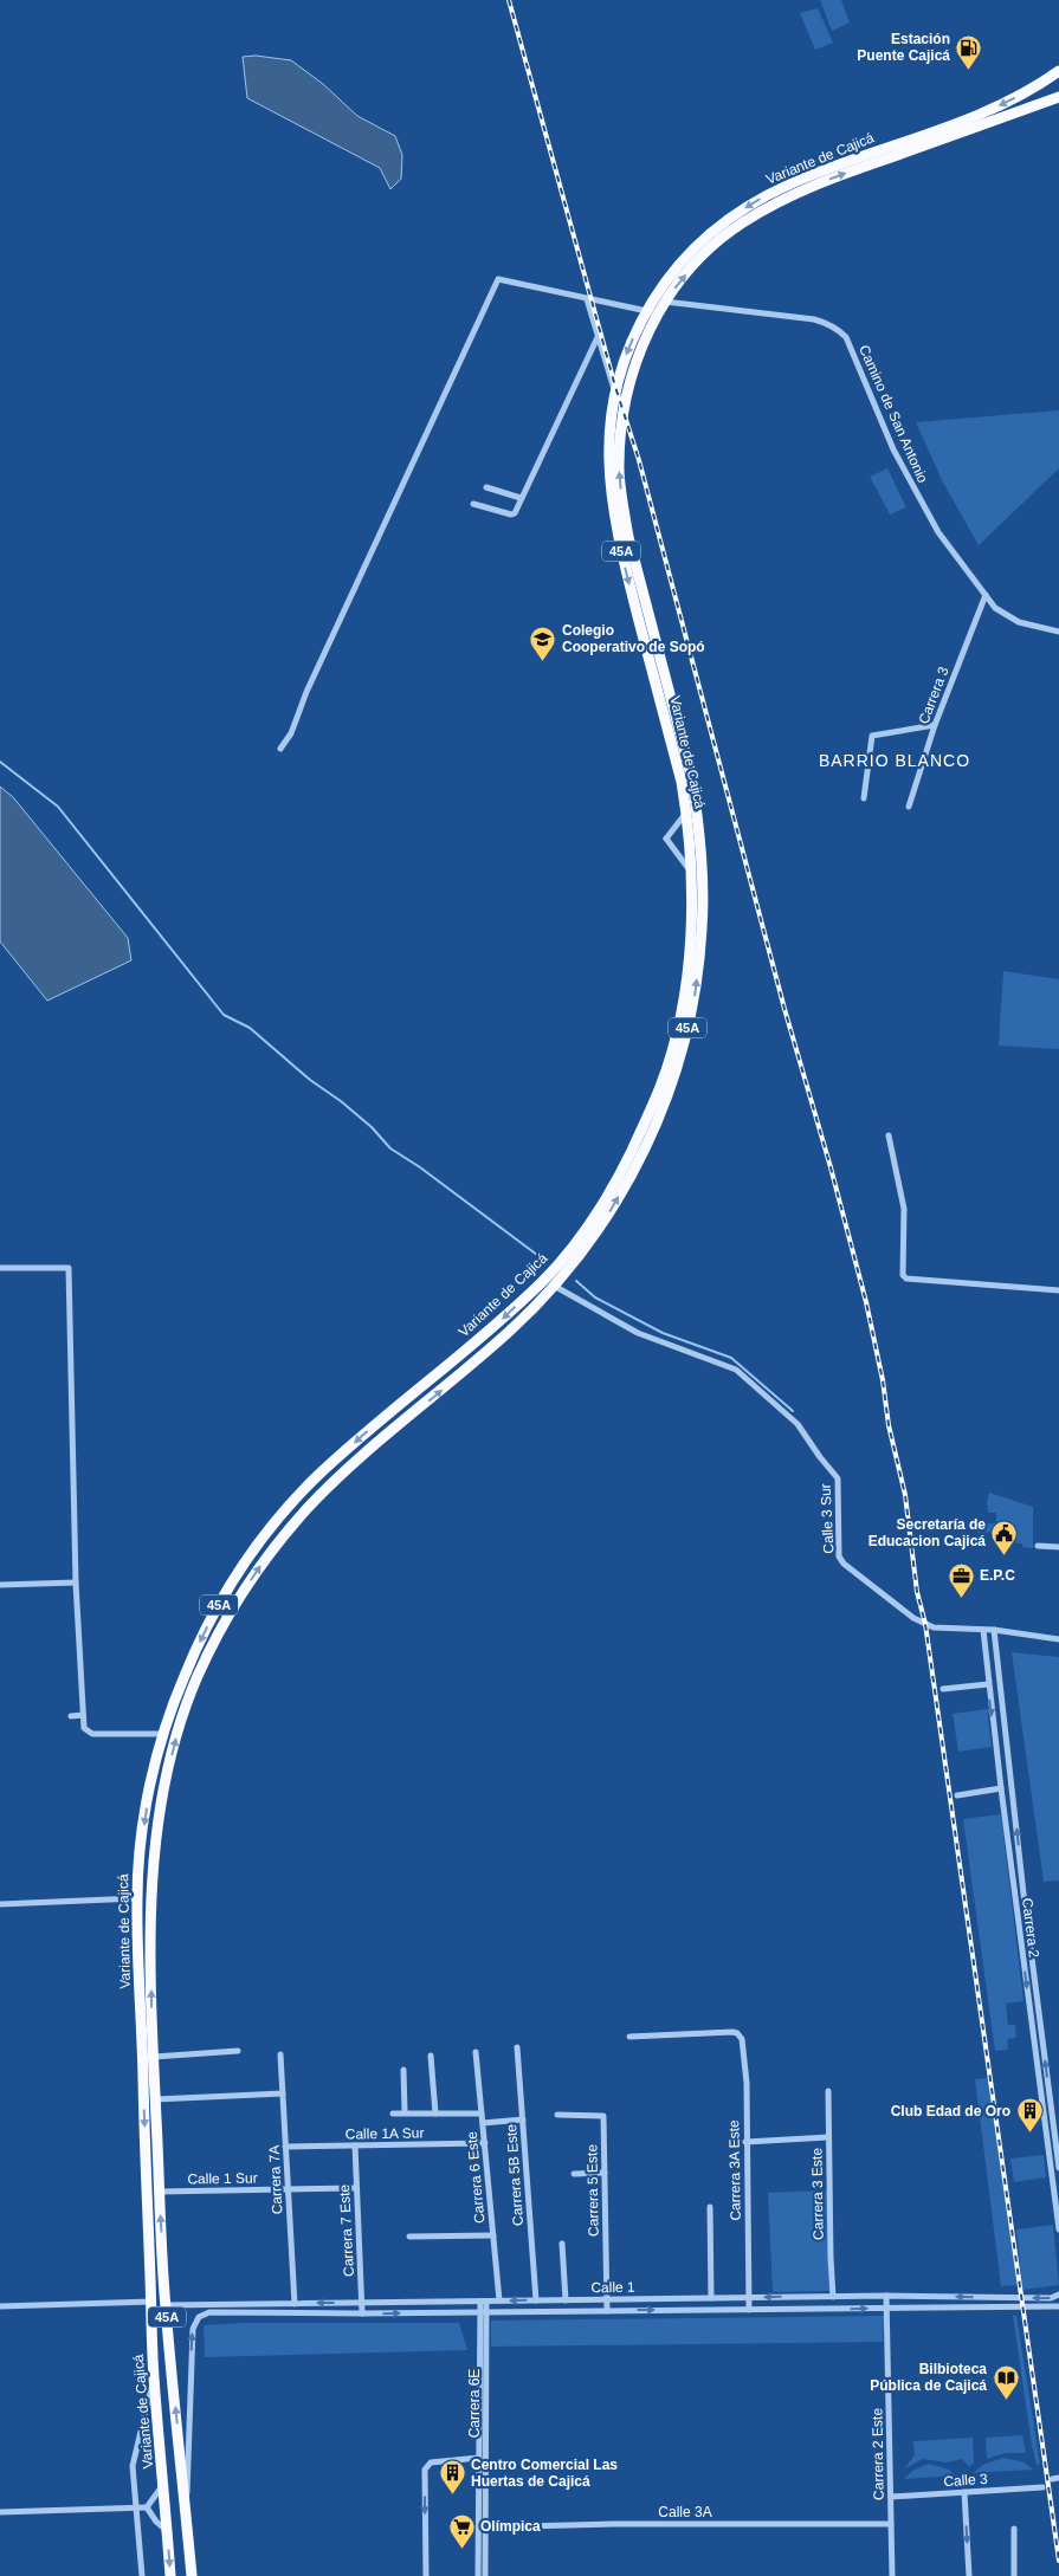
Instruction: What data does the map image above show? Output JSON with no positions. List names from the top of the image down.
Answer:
{
  "streets": {
    "highway": ["Variante de Cajicá", "45A"],
    "street": [
      "Camino de San Antonio",
      "Carrera 3",
      "Calle 3 Sur",
      "Carrera 2",
      "Calle 1A Sur",
      "Carrera 3A Este",
      "Carrera 5B Este",
      "Carrera 6 Este",
      "Calle 1 Sur",
      "Carrera 7A",
      "Carrera 5 Este",
      "Carrera 3 Este",
      "Carrera 7 Este",
      "Calle 1",
      "Carrera 6E",
      "Carrera 2 Este",
      "Calle 3",
      "Calle 3A"
    ]
  },
  "crossings": [
    ["Variante de Cajicá", "Camino de San Antonio"],
    ["Variante de Cajicá", "Calle 3 Sur"],
    ["Variante de Cajicá", "Calle 1 Sur"],
    ["Variante de Cajicá", "Calle 1"],
    ["Camino de San Antonio", "Carrera 3"],
    ["Calle 3 Sur", "Carrera 2"],
    ["Calle 1A Sur", "Carrera 6 Este"],
    ["Calle 1A Sur", "Carrera 7A"],
    ["Calle 1A Sur", "Carrera 7 Este"],
    ["Carrera 3A Este", "Calle 1"],
    ["Carrera 5B Este", "Calle 1"],
    ["Carrera 6 Este", "Calle 1"],
    ["Calle 1 Sur", "Carrera 7A"],
    ["Calle 1 Sur", "Carrera 7 Este"],
    ["Carrera 7A", "Calle 1"],
    ["Carrera 5 Este", "Calle 1"],
    ["Carrera 3 Este", "Calle 1"],
    ["Carrera 7 Este", "Calle 1"],
    ["Calle 1", "Carrera 6E"],
    ["Calle 1", "Carrera 2 Este"],
    ["Carrera 6E", "Calle 3A"],
    ["Carrera 2 Este", "Calle 3"],
    ["Carrera 2 Este", "Calle 3A"]
  ],
  "districts": ["BARRIO BLANCO"],
  "places": {
    "fuel station": ["Estación Puente Cajicá"],
    "school or university": ["Colegio Cooperativo de Sopó"],
    "public building": ["Secretaría de Educacion Cajicá"],
    "office": ["E.P.C"],
    "building": ["Club Edad de Oro", "Centro Comercial Las Huertas de Cajicá"],
    "library": ["Bilbioteca Pública de Cajicá"],
    "supermarket": ["Olímpica"]
  }
}
